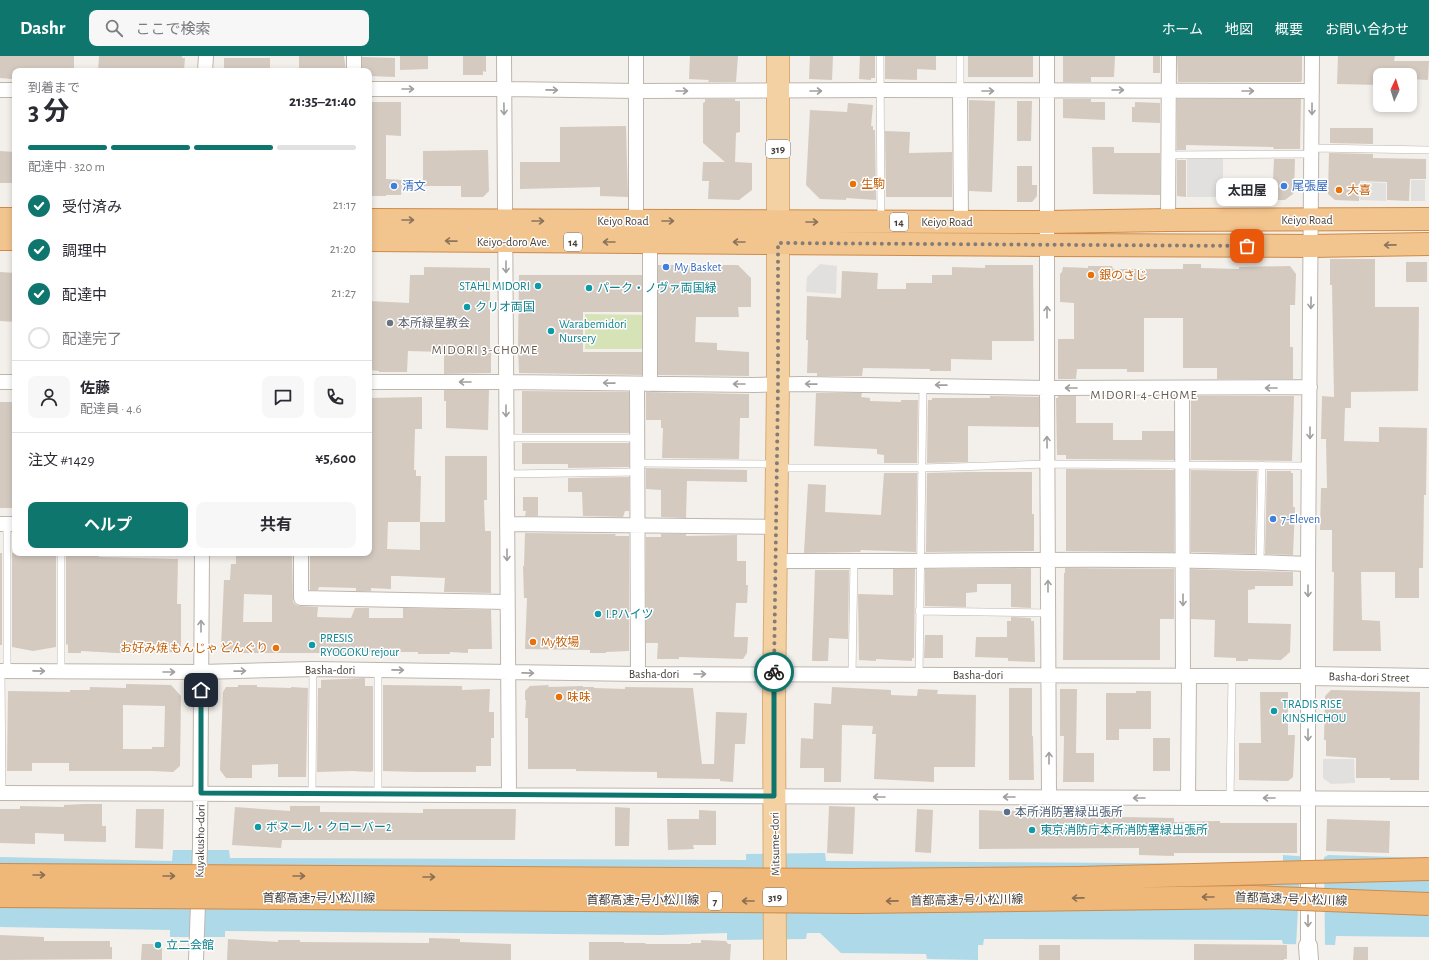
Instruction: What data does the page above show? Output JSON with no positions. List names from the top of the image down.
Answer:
{
  "streets": {
    "highway": [
      "Keiyo Road",
      "14",
      "Keiyo-doro Ave.",
      "首都高速7号小松川線",
      "7"
    ],
    "main road": ["319", "Mitsume-dori"],
    "street": ["Basha-dori", "Basha-dori Street", "Kuyakusho-dori"]
  },
  "crossings": [
    ["Keiyo Road", "Keiyo-doro Ave."],
    ["Keiyo Road", "Mitsume-dori"],
    ["Keiyo-doro Ave.", "Mitsume-dori"],
    ["Basha-dori", "Basha-dori Street"],
    ["Basha-dori", "Kuyakusho-dori"],
    ["Basha-dori", "Mitsume-dori"]
  ],
  "one_way": ["Keiyo-doro Ave."],
  "districts": ["MIDORI 3-CHOME", "MIDORI 4-CHOME"],
  "places": [
    "生駒",
    "清文",
    "尾張屋",
    "大喜",
    "太田屋",
    "My Basket",
    "銀のさじ",
    "STAHL MIDORI",
    "パーク・ノヴァ両国緑",
    "クリオ両国",
    "本所緑星教会",
    "Warabemidori Nursery",
    "7-Eleven",
    "I.Pハイツ",
    "My牧場",
    "PRESIS RYOGOKU rejour",
    "お好み焼 もんじゃ どんぐり",
    "味味",
    "TRADIS RISE KINSHICHOU",
    "本所消防署緑出張所",
    "ボヌール・クローバー2",
    "東京消防庁本所消防署緑出張所",
    "立二会館"
  ],
  "north": "top",
  "page": {
    "header": "Dashr",
    "search": "ここで検索",
    "nav": [
      "ホーム",
      "地図",
      "概要",
      "お問い合わせ"
    ],
    "heading": ["3 分", "到着まで", "21:35–21:40"],
    "panel": [
      "佐藤",
      "配達員 · 4.6",
      "注文 #1429",
      "¥5,600"
    ],
    "bar": "配達中 · 320 m",
    "bubble": "太田屋",
    "list": [
      ["受付済み", "21:17"],
      ["調理中", "21:20"],
      ["配達中", "21:27"],
      "配達完了"
    ],
    "buttons": ["ヘルプ", "共有"]
  }
}
